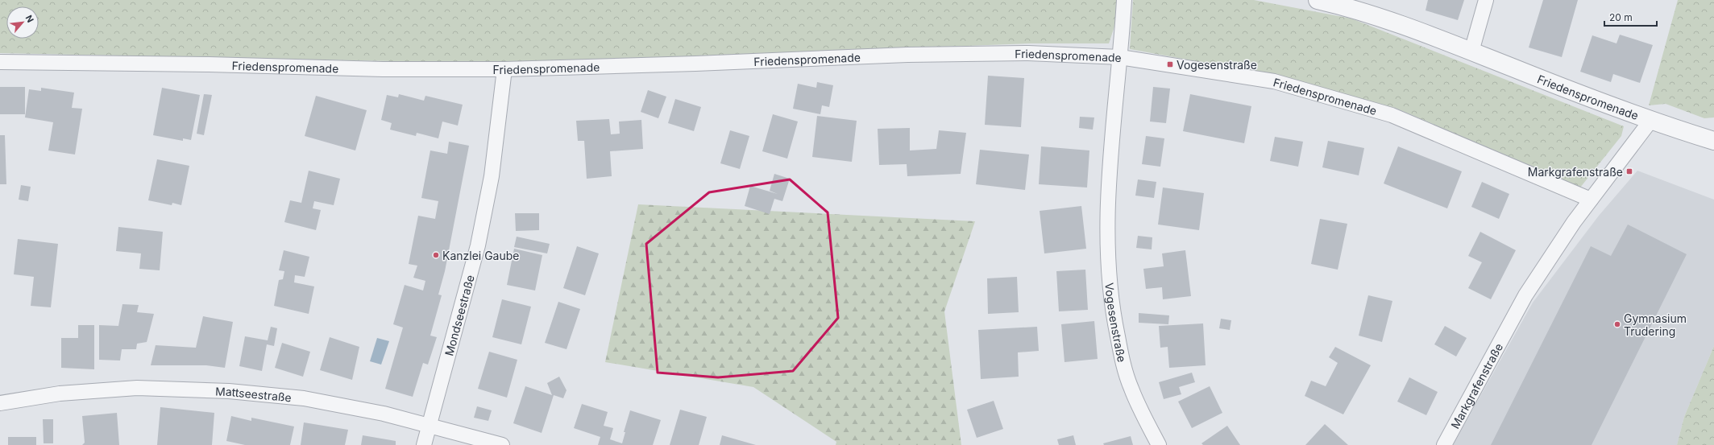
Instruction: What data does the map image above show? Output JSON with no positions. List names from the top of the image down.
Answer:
{
  "streets": {
    "street": [
      "Friedenspromenade",
      "Mondseestraße",
      "Vogesenstraße",
      "Markgrafenstraße",
      "Mattseestraße"
    ]
  },
  "crossings": [
    ["Friedenspromenade", "Mondseestraße"],
    ["Friedenspromenade", "Vogesenstraße"],
    ["Friedenspromenade", "Markgrafenstraße"],
    ["Mondseestraße", "Mattseestraße"]
  ],
  "places": {
    "transit": ["Vogesenstraße", "Markgrafenstraße"],
    "other": ["Kanzlei Gaube", "Gymnasium Trudering"]
  },
  "scale_bar": "20 m",
  "north": "top right"
}
